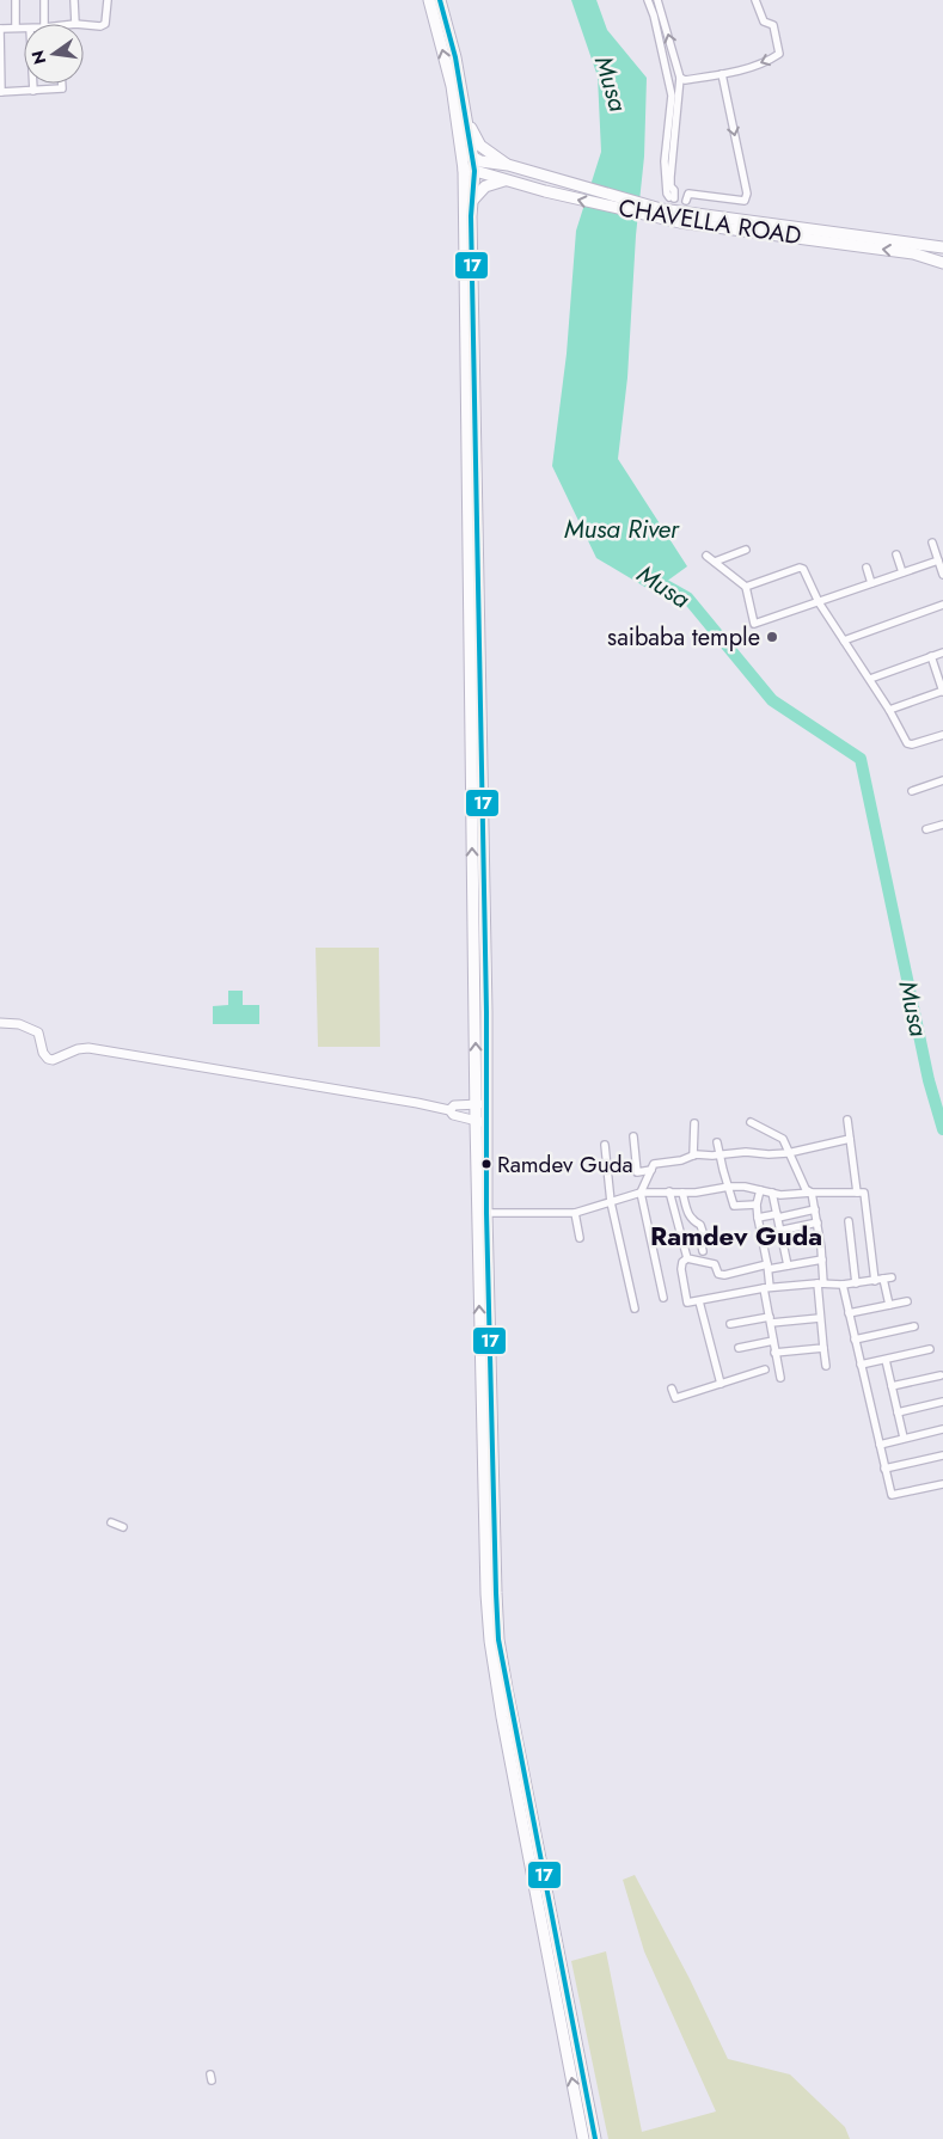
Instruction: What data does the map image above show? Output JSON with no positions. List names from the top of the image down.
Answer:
{
  "streets": {
    "main road": ["CHAVELLA ROAD"]
  },
  "districts": ["Ramdev Guda"],
  "water": ["Musa", "Musa River"],
  "places": ["saibaba temple", "Ramdev Guda"],
  "lines": ["transit line 17"],
  "north": "left"
}
